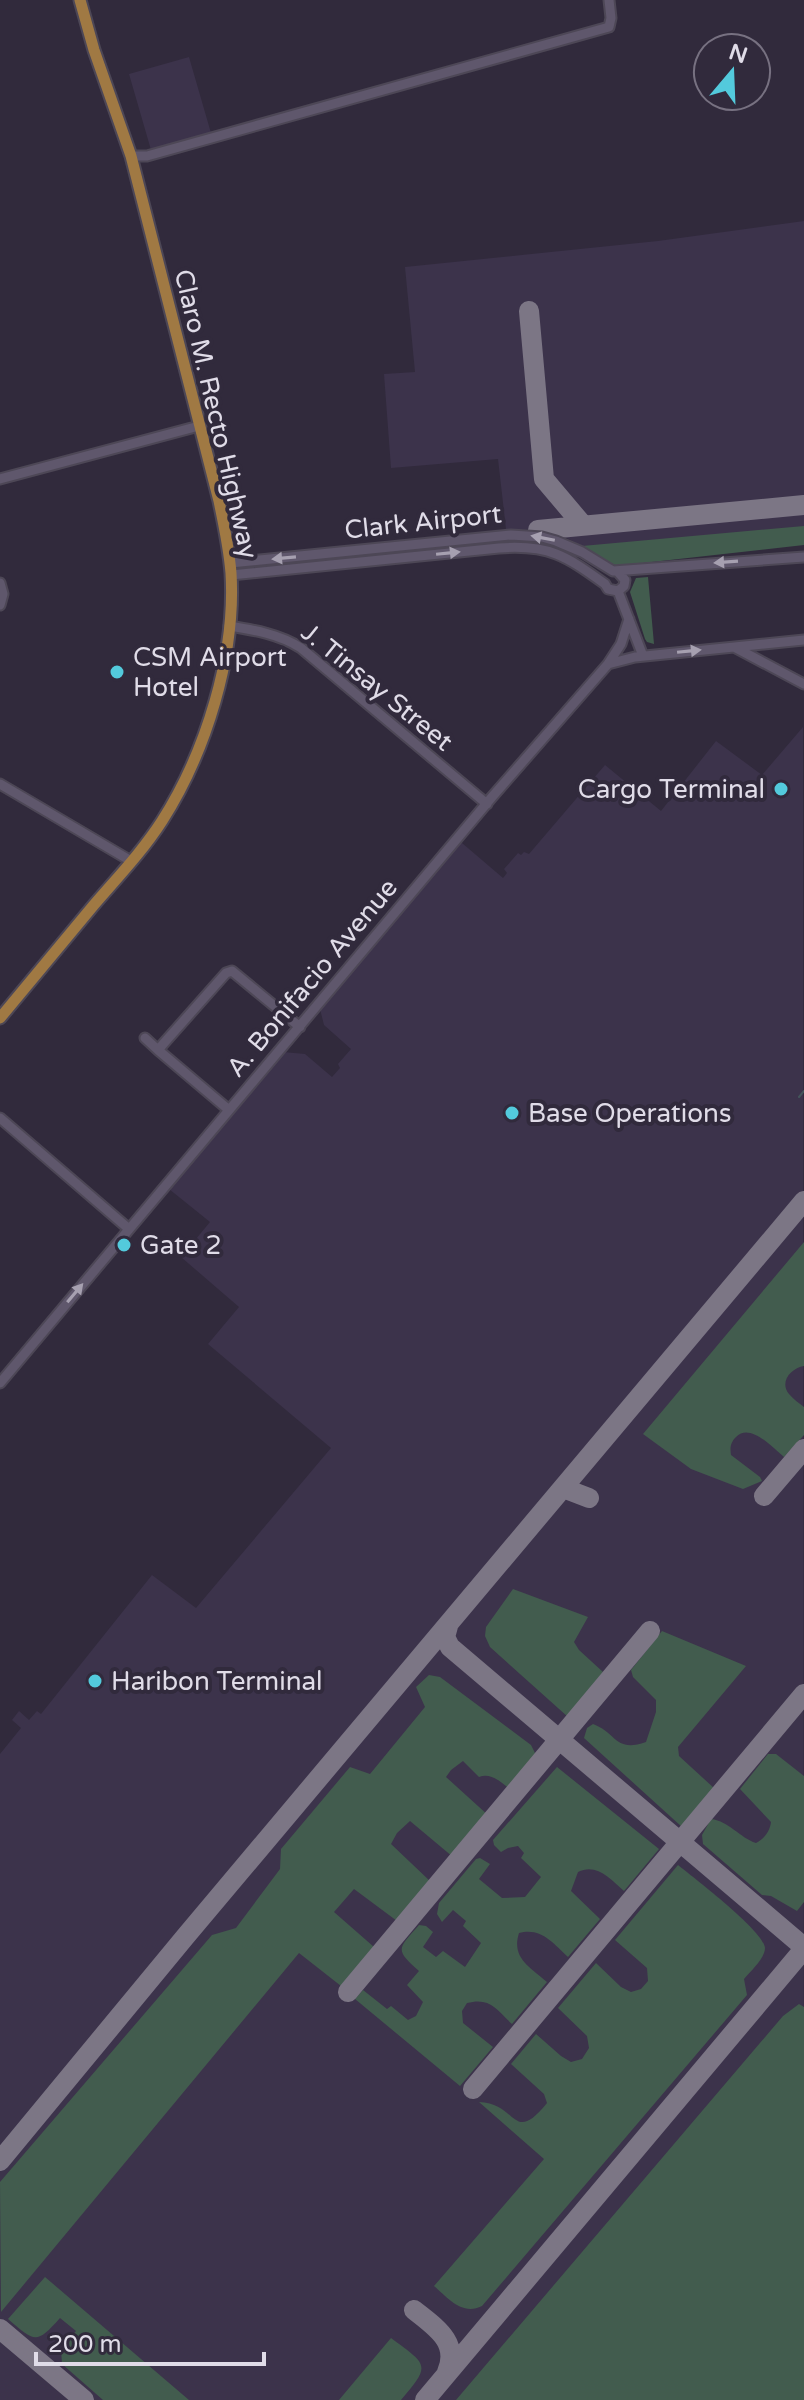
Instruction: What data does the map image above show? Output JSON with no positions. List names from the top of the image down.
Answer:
{
  "streets": {
    "main road": ["Claro M. Recto Highway"],
    "street": ["Clark Airport", "J. Tinsay Street", "A. Bonifacio Avenue"]
  },
  "crossings": [
    ["Claro M. Recto Highway", "Clark Airport"],
    ["Claro M. Recto Highway", "J. Tinsay Street"],
    ["J. Tinsay Street", "A. Bonifacio Avenue"]
  ],
  "places": [
    "CSM Airport Hotel",
    "Cargo Terminal",
    "Base Operations",
    "Gate 2",
    "Haribon Terminal"
  ],
  "scale_bar": "200 m",
  "north": "top"
}
